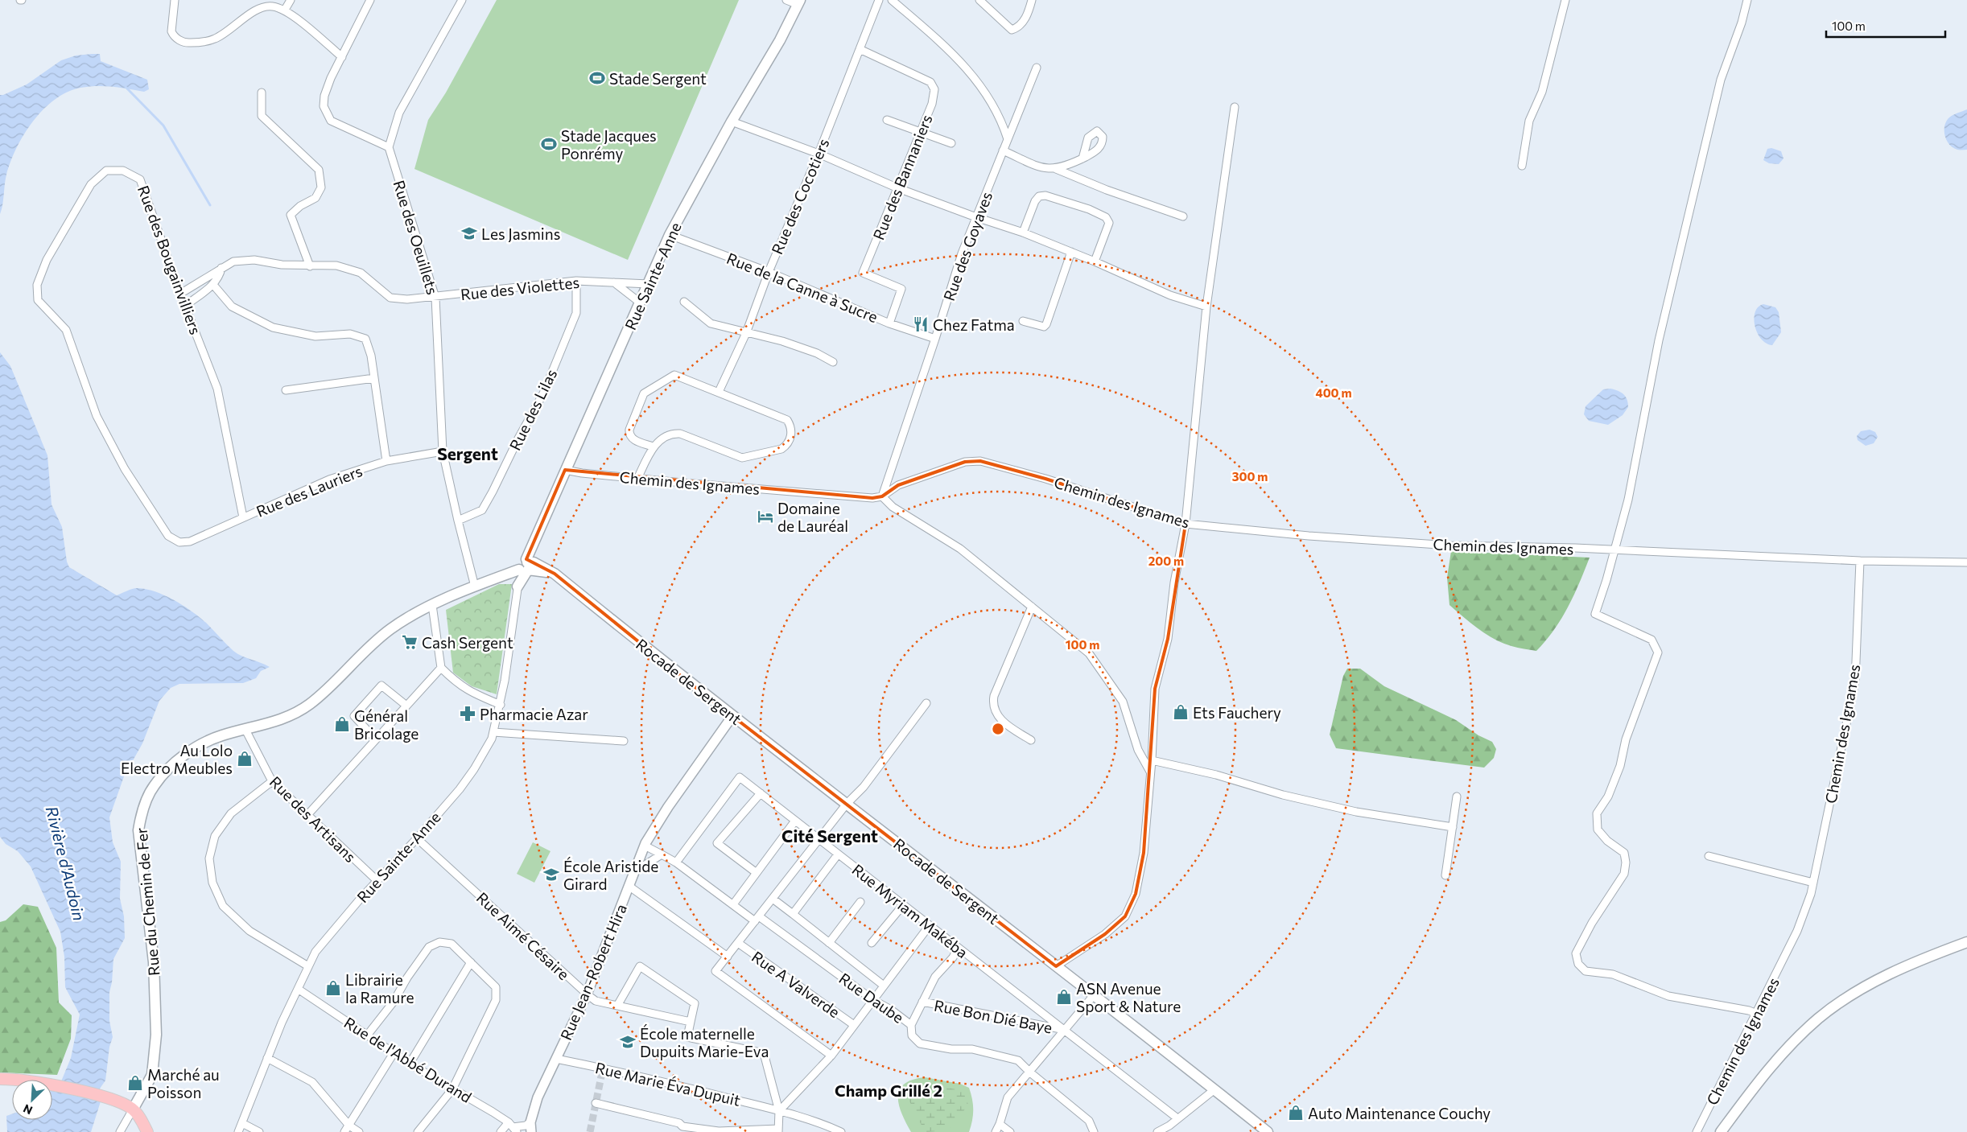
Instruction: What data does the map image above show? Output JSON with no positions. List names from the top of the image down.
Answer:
{
  "streets": {
    "main road": ["Rue Sainte-Anne", "Rocade de Sergent", "Rue du Chemin de Fer"],
    "street": [
      "Rue des Bannaniers",
      "Rue des Cocotiers",
      "Rue des Oeuillets",
      "Rue des Goyaves",
      "Rue des Bougainvilliers",
      "Rue de la Canne à Sucre",
      "Rue des Violettes",
      "Rue des Lilas",
      "Chemin des Ignames",
      "Rue des Lauriers",
      "Rue des Artisans",
      "Rue Myriam Makéba",
      "Rue Aimé Césaire",
      "Rue Jean-Robert Hira",
      "Rue A Valverde",
      "Rue Daube",
      "Rue Bon Dié Baye",
      "Rue de l'Abbé Durand",
      "Rue Marie Éva Dupuit"
    ]
  },
  "crossings": [
    ["Rue des Bannaniers", "Rue des Cocotiers"],
    ["Rue des Bannaniers", "Rue de la Canne à Sucre"],
    ["Rue des Cocotiers", "Rue de la Canne à Sucre"],
    ["Rue des Oeuillets", "Rue des Violettes"],
    ["Rue des Oeuillets", "Rue des Lilas"],
    ["Rue des Oeuillets", "Rue des Lauriers"],
    ["Rue des Oeuillets", "Rue du Chemin de Fer"],
    ["Rue des Goyaves", "Rue de la Canne à Sucre"],
    ["Rue des Goyaves", "Chemin des Ignames"],
    ["Rue des Bougainvilliers", "Rue des Violettes"],
    ["Rue des Bougainvilliers", "Rue des Lauriers"],
    ["Rue Sainte-Anne", "Rue de la Canne à Sucre"],
    ["Rue Sainte-Anne", "Rue des Violettes"],
    ["Rue Sainte-Anne", "Chemin des Ignames"],
    ["Rue Sainte-Anne", "Rocade de Sergent"],
    ["Rue Sainte-Anne", "Rue des Artisans"],
    ["Rue Sainte-Anne", "Rue du Chemin de Fer"],
    ["Rue Sainte-Anne", "Rue Aimé Césaire"],
    ["Rue Sainte-Anne", "Rue de l'Abbé Durand"],
    ["Rue des Violettes", "Rue des Lilas"],
    ["Rocade de Sergent", "Rue du Chemin de Fer"],
    ["Rocade de Sergent", "Rue Jean-Robert Hira"],
    ["Rue des Artisans", "Rue du Chemin de Fer"],
    ["Rue Myriam Makéba", "Rue Daube"],
    ["Rue Myriam Makéba", "Rue Bon Dié Baye"],
    ["Rue Aimé Césaire", "Rue Jean-Robert Hira"],
    ["Rue Jean-Robert Hira", "Rue Marie Éva Dupuit"]
  ],
  "districts": ["Sergent", "Cité Sergent", "Champ Grillé 2"],
  "water": ["Rivière d'Audoin"],
  "places": {
    "sports": ["Stade Sergent", "Stade Jacques Ponrémy"],
    "school or university": ["Les Jasmins", "École Aristide Girard", "École maternelle Dupuits Marie-Eva"],
    "restaurant": ["Chez Fatma"],
    "hotel": ["Domaine de Lauréal"],
    "supermarket": ["Cash Sergent"],
    "shop": [
      "Ets Fauchery",
      "Général Bricolage",
      "Au Lolo Electro Meubles",
      "Librairie la Ramure",
      "ASN Avenue Sport & Nature",
      "Marché au Poisson",
      "Auto Maintenance Couchy"
    ],
    "pharmacy": ["Pharmacie Azar"]
  },
  "scale_bar": "100 m",
  "north": "bottom left",
  "rings": [
    "400 m",
    "300 m",
    "200 m",
    "100 m"
  ]
}
